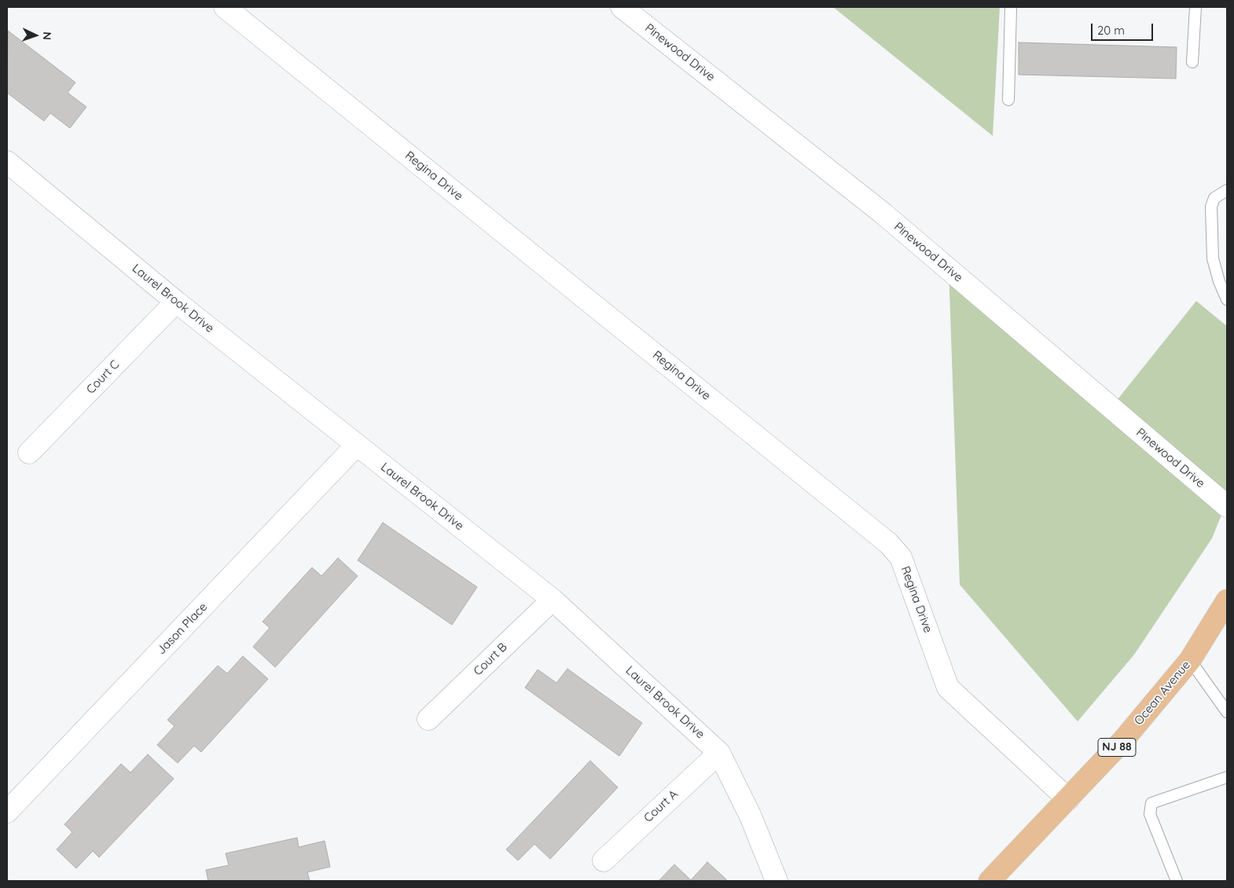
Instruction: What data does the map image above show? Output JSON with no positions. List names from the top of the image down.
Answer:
{
  "streets": {
    "main road": ["Ocean Avenue", "NJ 88"],
    "street": [
      "Pinewood Drive",
      "Regina Drive",
      "Laurel Brook Drive",
      "Court C",
      "Jason Place",
      "Court B",
      "Court A"
    ]
  },
  "crossings": [
    ["Regina Drive", "Ocean Avenue"],
    ["Laurel Brook Drive", "Court C"],
    ["Laurel Brook Drive", "Jason Place"],
    ["Laurel Brook Drive", "Court B"],
    ["Laurel Brook Drive", "Court A"]
  ],
  "scale_bar": "20 m",
  "north": "right"
}
